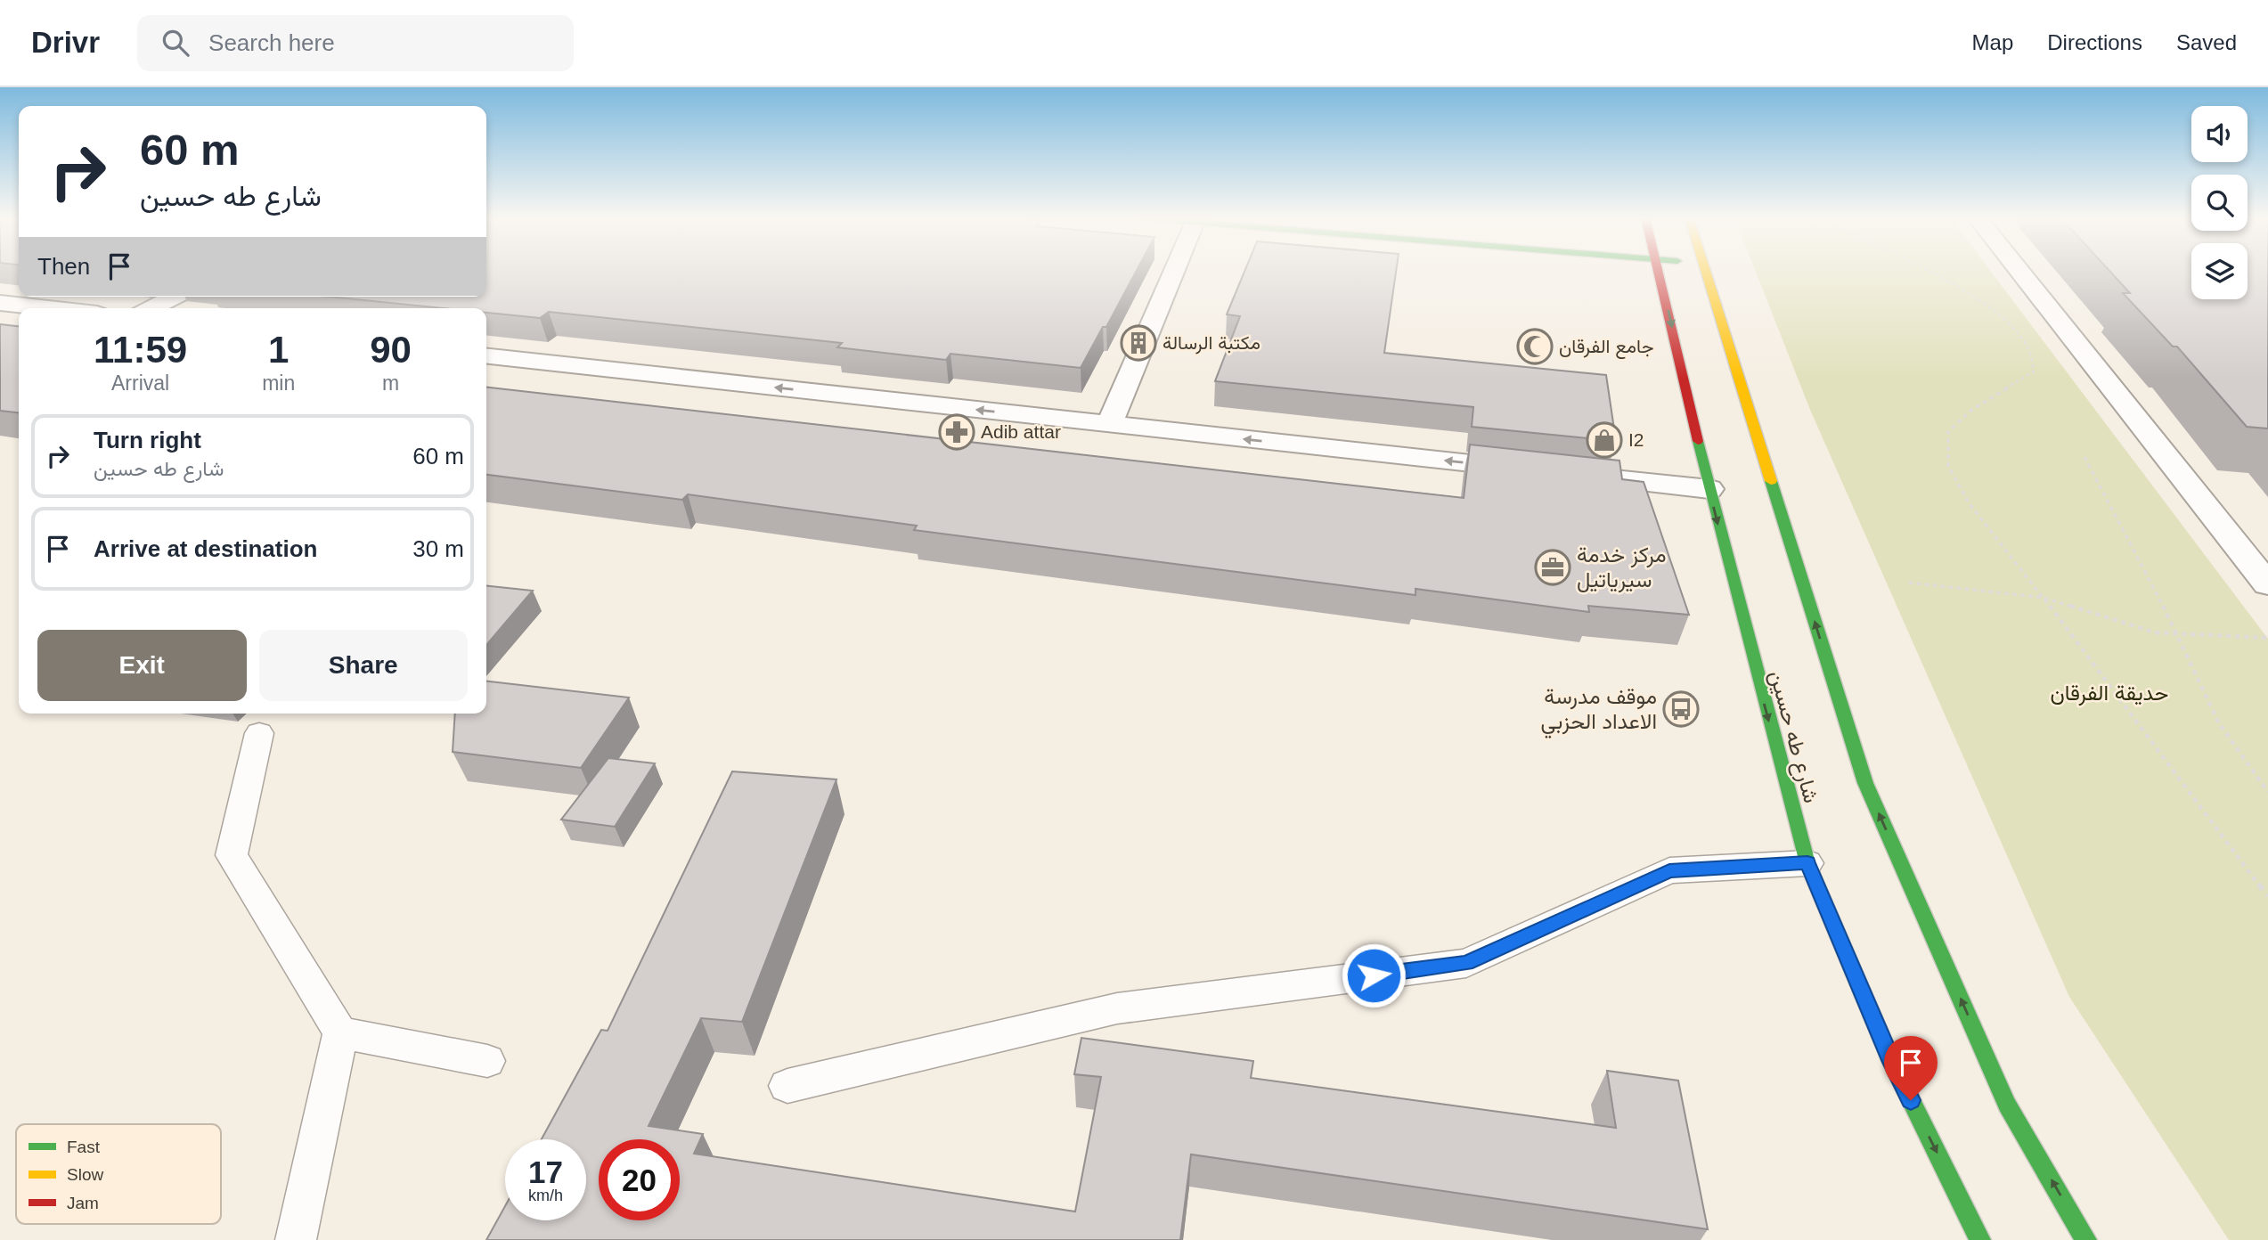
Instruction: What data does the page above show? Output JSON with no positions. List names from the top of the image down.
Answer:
{
  "streets": {
    "main road": ["شارع طه حسين"]
  },
  "parks": ["حديقة الفرقان"],
  "places": {
    "building": ["مكتبة الرسالة"],
    "mosque": ["جامع الفرقان"],
    "pharmacy": ["Adib attar"],
    "shop": ["I2"],
    "office": ["مركز خدمة سيرياتيل"],
    "bus stop": ["موقف مدرسة الاعداد الحزبي"]
  },
  "legend": ["Fast", "Slow", "Jam"],
  "page": {
    "header": "Drivr",
    "search": "Search here",
    "nav": ["Map", "Directions", "Saved"],
    "turn": ["60 m", "شارع طه حسين"],
    "then": "Then",
    "eta": [
      "11:59",
      "Arrival",
      "1",
      "min",
      "90",
      "m"
    ],
    "list": [
      {
        "name": "Turn right",
        "note": "شارع طه حسين",
        "value": "60 m"
      },
      {
        "name": "Arrive at destination",
        "value": "30 m"
      }
    ],
    "buttons": ["Exit", "Share"],
    "speed": "17 km/h",
    "limit": "20"
  }
}
